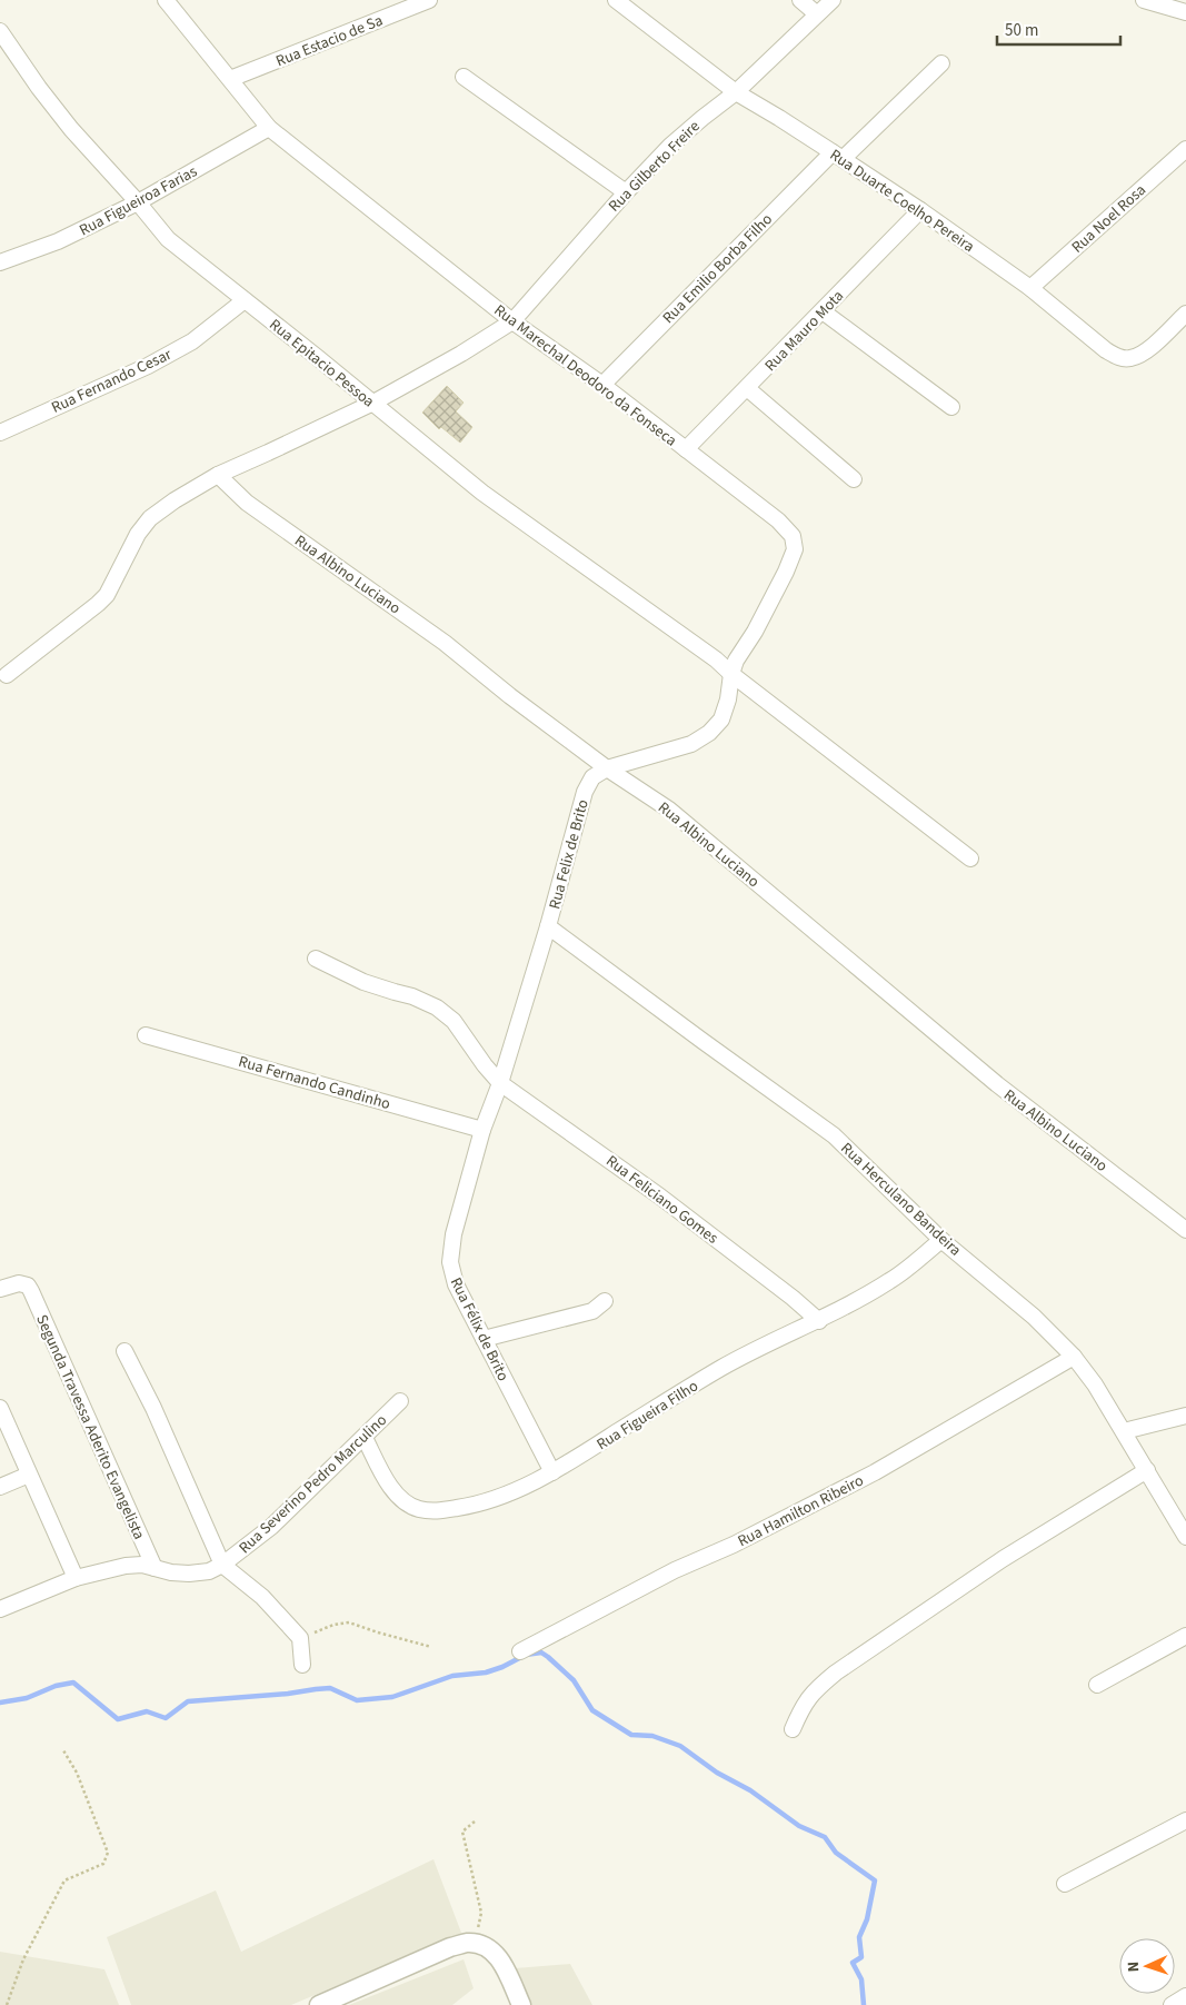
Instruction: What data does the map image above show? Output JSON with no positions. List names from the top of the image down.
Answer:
{
  "streets": {
    "street": [
      "Rua Estacio de Sa",
      "Rua Gilberto Freire",
      "Rua Figueiroa Farias",
      "Rua Duarte Coelho Pereira",
      "Rua Noel Rosa",
      "Rua Emilio Borba Filho",
      "Rua Mauro Mota",
      "Rua Epitacio Pessoa",
      "Rua Marechal Deodoro da Fonseca",
      "Rua Fernando Cesar",
      "Rua Albino Luciano",
      "Rua Felix de Brito",
      "Rua Fernando Candinho",
      "Rua Feliciano Gomes",
      "Rua Herculano Bandeira",
      "Rua Félix de Brito",
      "Rua Figueira Filho",
      "Segunda Travessa Aderito Evangelista",
      "Rua Severino Pedro Marculino",
      "Rua Hamilton Ribeiro"
    ]
  },
  "crossings": [
    ["Rua Estacio de Sa", "Rua Marechal Deodoro da Fonseca"],
    ["Rua Gilberto Freire", "Rua Duarte Coelho Pereira"],
    ["Rua Gilberto Freire", "Rua Epitacio Pessoa"],
    ["Rua Gilberto Freire", "Rua Marechal Deodoro da Fonseca"],
    ["Rua Gilberto Freire", "Rua Albino Luciano"],
    ["Rua Figueiroa Farias", "Rua Epitacio Pessoa"],
    ["Rua Figueiroa Farias", "Rua Marechal Deodoro da Fonseca"],
    ["Rua Duarte Coelho Pereira", "Rua Noel Rosa"],
    ["Rua Duarte Coelho Pereira", "Rua Emilio Borba Filho"],
    ["Rua Duarte Coelho Pereira", "Rua Mauro Mota"],
    ["Rua Emilio Borba Filho", "Rua Marechal Deodoro da Fonseca"],
    ["Rua Mauro Mota", "Rua Marechal Deodoro da Fonseca"],
    ["Rua Epitacio Pessoa", "Rua Marechal Deodoro da Fonseca"],
    ["Rua Epitacio Pessoa", "Rua Fernando Cesar"],
    ["Rua Epitacio Pessoa", "Rua Felix de Brito"],
    ["Rua Marechal Deodoro da Fonseca", "Rua Felix de Brito"],
    ["Rua Albino Luciano", "Rua Felix de Brito"],
    ["Rua Felix de Brito", "Rua Feliciano Gomes"],
    ["Rua Felix de Brito", "Rua Herculano Bandeira"],
    ["Rua Felix de Brito", "Rua Félix de Brito"],
    ["Rua Fernando Candinho", "Rua Félix de Brito"],
    ["Rua Feliciano Gomes", "Rua Félix de Brito"],
    ["Rua Feliciano Gomes", "Rua Figueira Filho"],
    ["Rua Herculano Bandeira", "Rua Figueira Filho"],
    ["Rua Herculano Bandeira", "Rua Hamilton Ribeiro"],
    ["Rua Félix de Brito", "Rua Figueira Filho"],
    ["Rua Figueira Filho", "Rua Severino Pedro Marculino"],
    ["Segunda Travessa Aderito Evangelista", "Rua Severino Pedro Marculino"]
  ],
  "scale_bar": "50 m",
  "north": "left"
}
